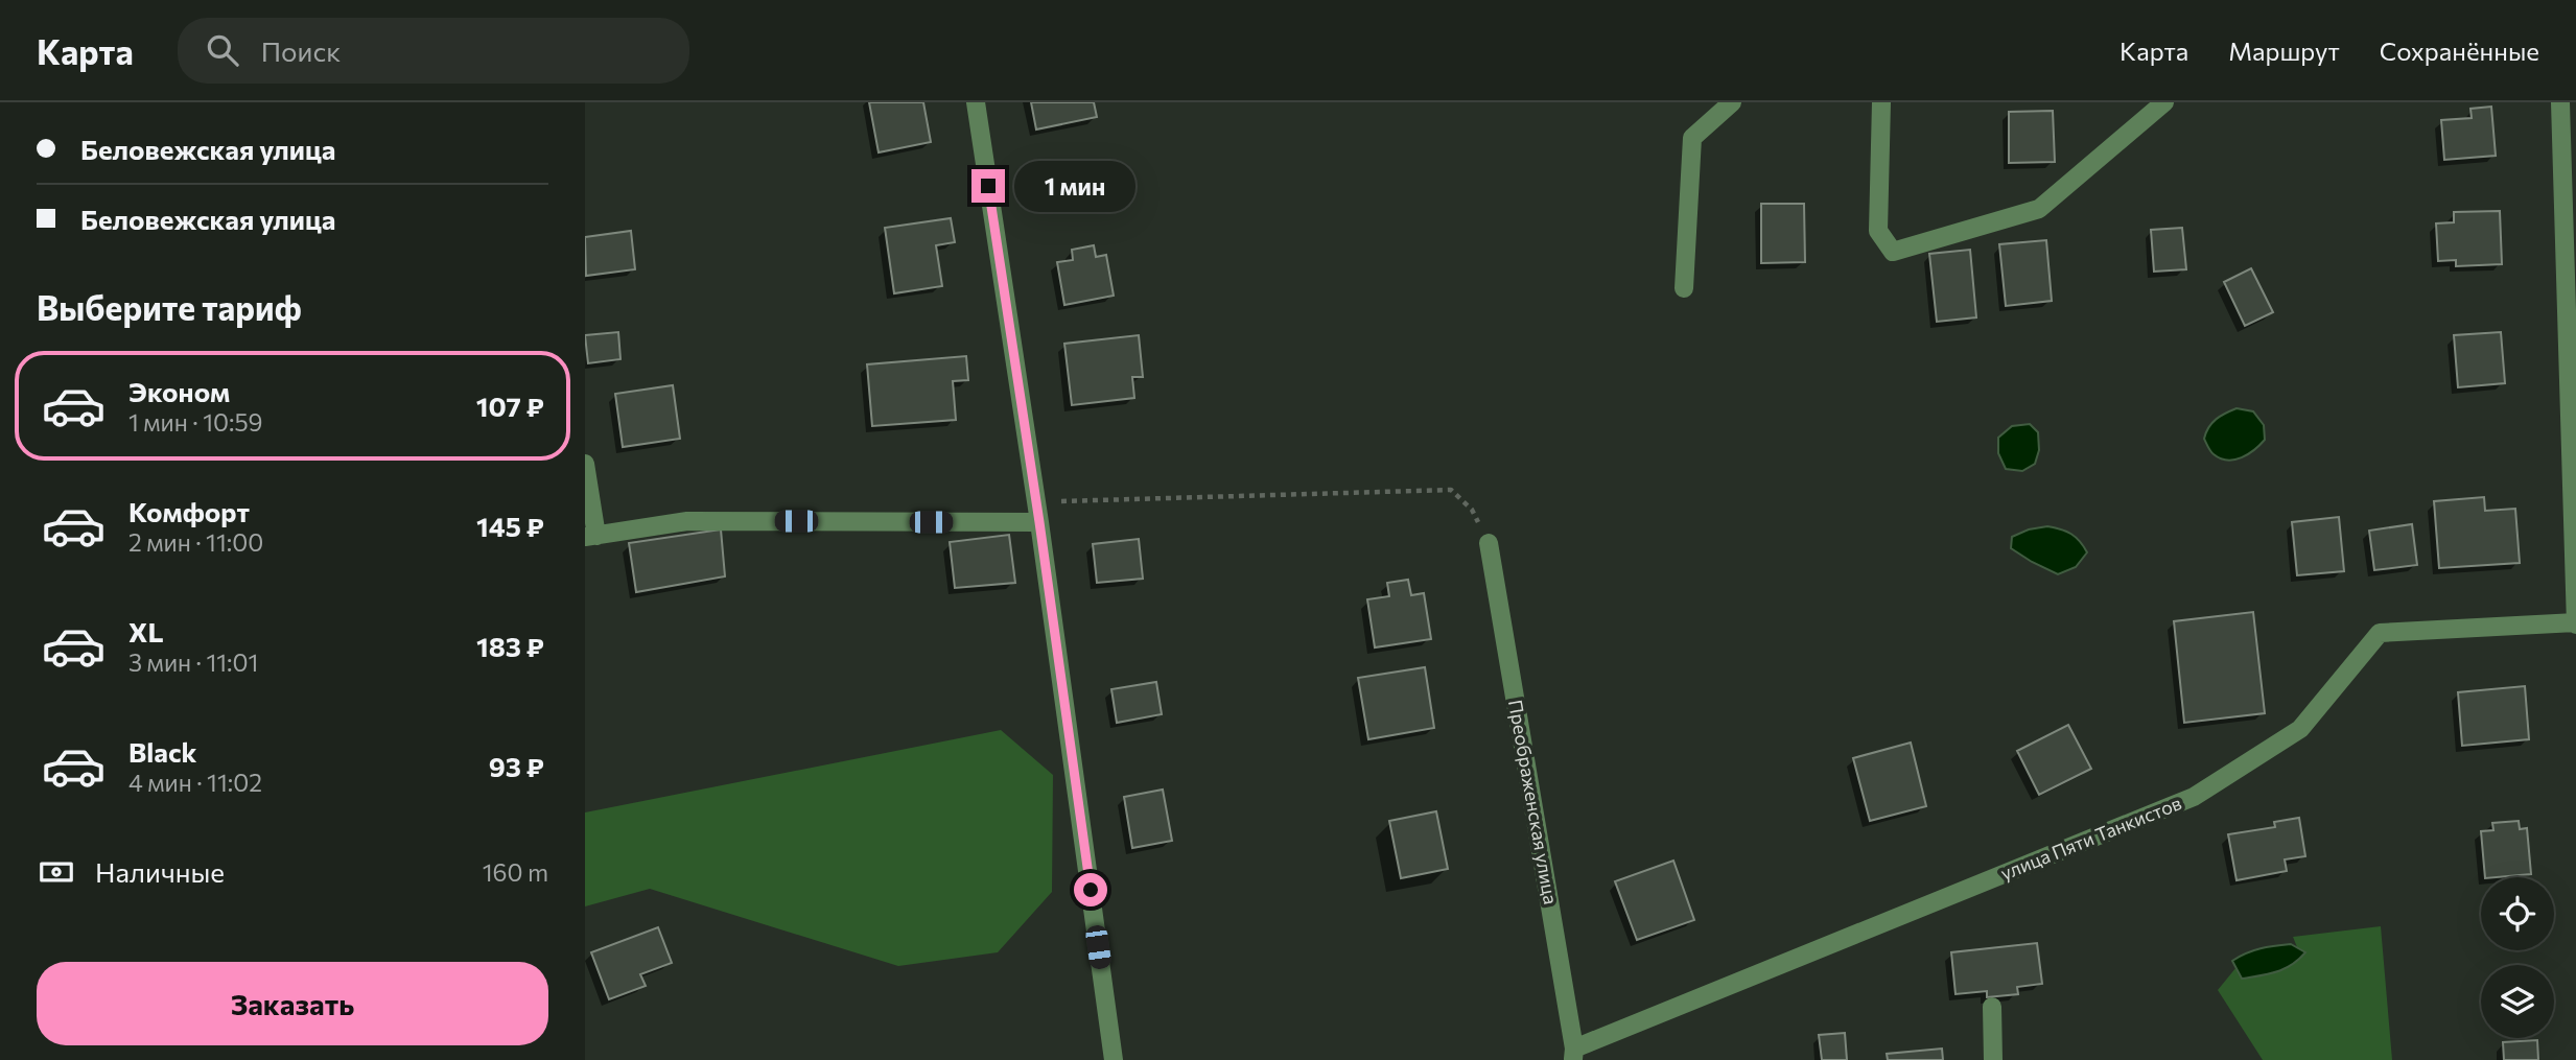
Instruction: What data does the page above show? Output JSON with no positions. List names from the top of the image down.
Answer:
{
  "streets": {
    "street": ["Преображенская улица", "улица Пяти Танкистов"]
  },
  "crossings": [
    ["Преображенская улица", "улица Пяти Танкистов"]
  ],
  "page": {
    "header": "Карта",
    "search": "Поиск",
    "nav": ["Карта", "Маршрут", "Сохранённые"],
    "banner": ["Беловежская улица", "Беловежская улица"],
    "bubble": "1 мин",
    "heading": "Выберите тариф",
    "list": [
      {
        "name": "Эконом",
        "note": "1 мин · 10:59",
        "value": "107 ₽"
      },
      {
        "name": "Комфорт",
        "note": "2 мин · 11:00",
        "value": "145 ₽"
      },
      {
        "name": "XL",
        "note": "3 мин · 11:01",
        "value": "183 ₽"
      },
      {
        "name": "Black",
        "note": "4 мин · 11:02",
        "value": "93 ₽"
      }
    ],
    "pay": ["Наличные", "160 m"],
    "buttons": "Заказать"
  }
}
